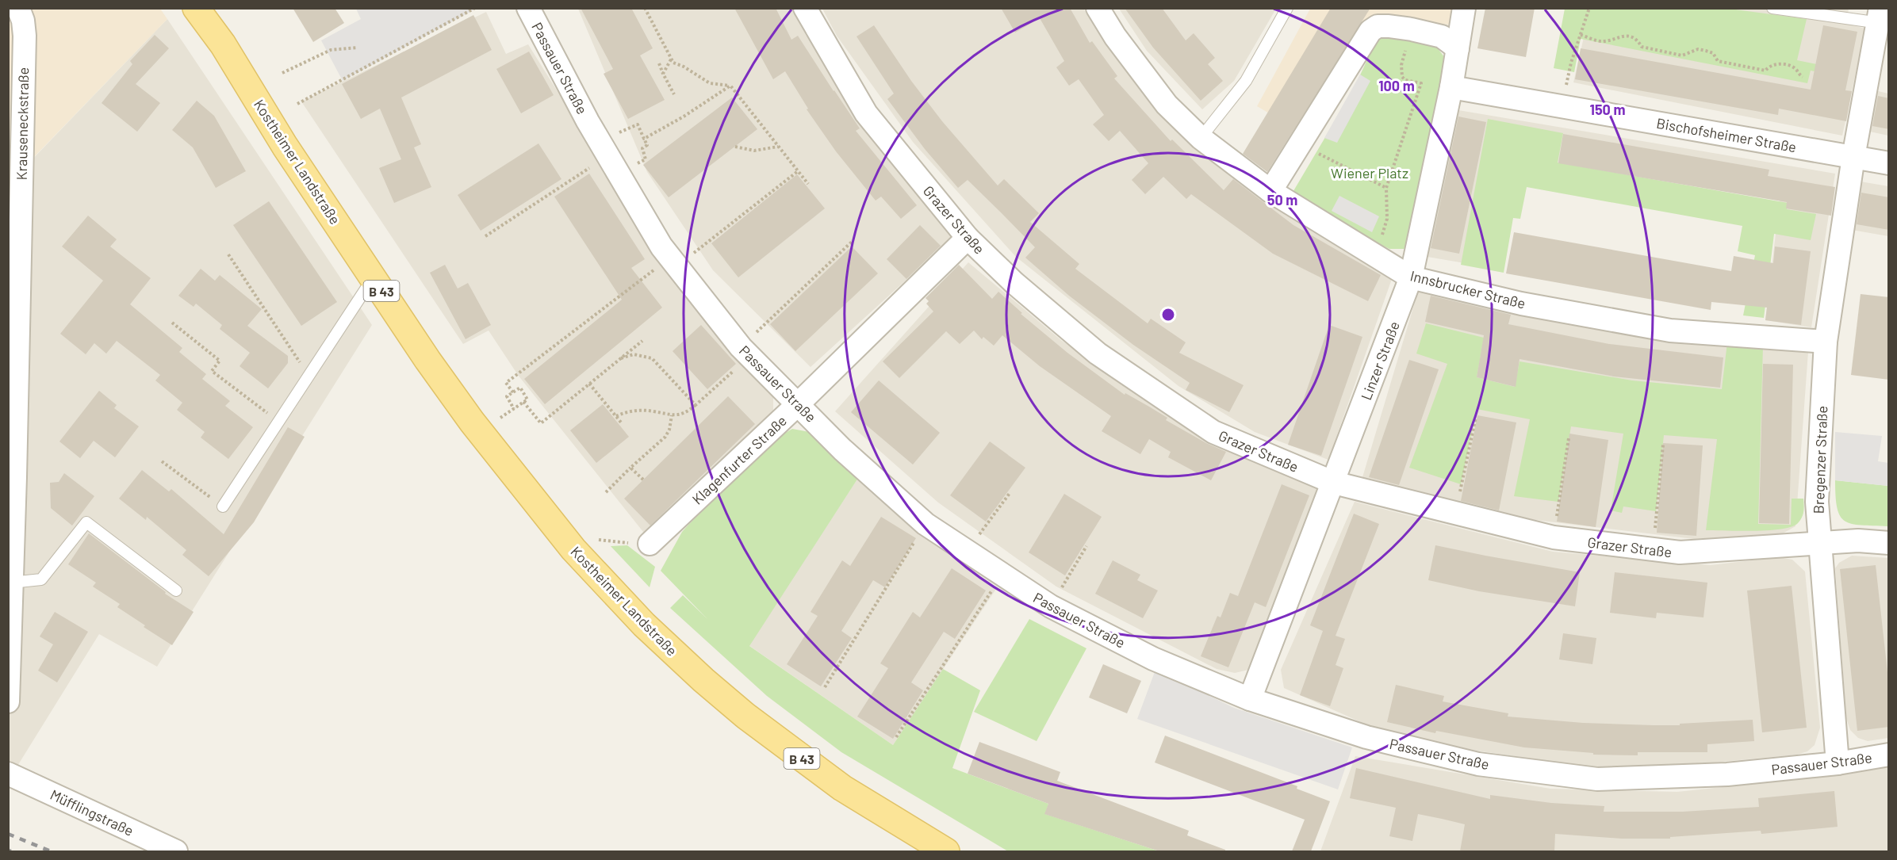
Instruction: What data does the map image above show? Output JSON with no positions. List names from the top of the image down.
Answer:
{
  "streets": {
    "main road": ["Kostheimer Landstraße", "B 43"],
    "street": [
      "Passauer Straße",
      "Krauseneckstraße",
      "Bischofsheimer Straße",
      "Grazer Straße",
      "Innsbrucker Straße",
      "Linzer Straße",
      "Klagenfurter Straße",
      "Bregenzer Straße",
      "Müfflingstraße"
    ]
  },
  "crossings": [
    ["Passauer Straße", "Linzer Straße"],
    ["Passauer Straße", "Klagenfurter Straße"],
    ["Passauer Straße", "Bregenzer Straße"],
    ["Bischofsheimer Straße", "Linzer Straße"],
    ["Bischofsheimer Straße", "Bregenzer Straße"],
    ["Grazer Straße", "Linzer Straße"],
    ["Grazer Straße", "Klagenfurter Straße"],
    ["Grazer Straße", "Bregenzer Straße"],
    ["Innsbrucker Straße", "Linzer Straße"],
    ["Innsbrucker Straße", "Bregenzer Straße"]
  ],
  "parks": ["Wiener Platz"],
  "rings": ["100 m", "150 m", "50 m"]
}
